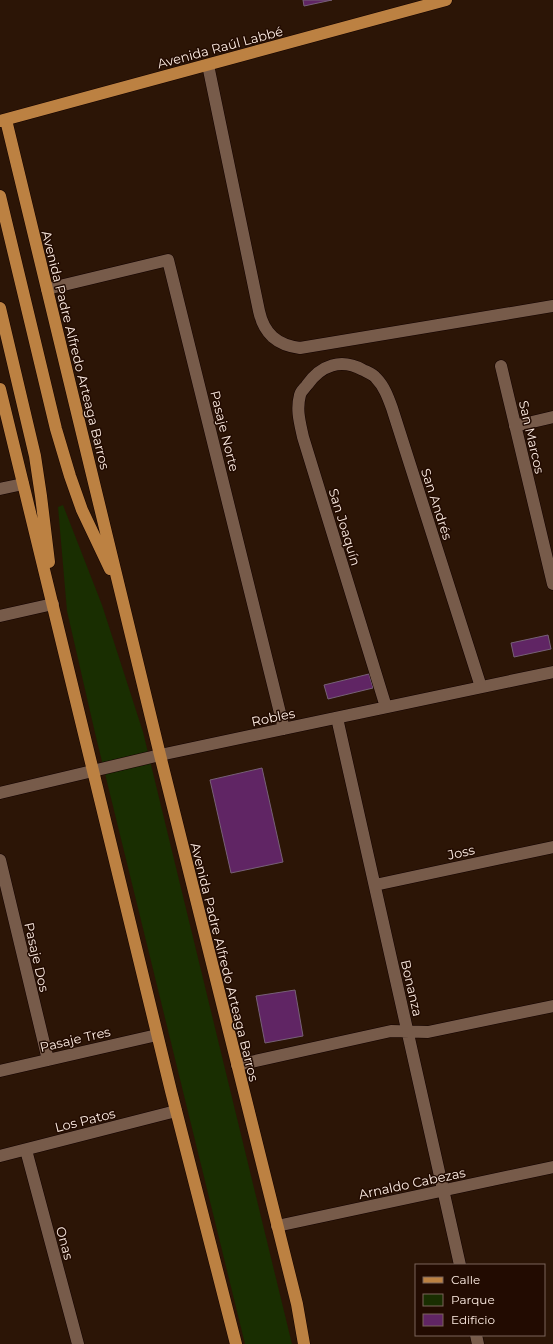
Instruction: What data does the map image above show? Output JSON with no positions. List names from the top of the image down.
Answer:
{
  "streets": {
    "main road": ["Avenida Raúl Labbé", "Avenida Padre Alfredo Arteaga Barros"],
    "street": [
      "Pasaje Norte",
      "San Marcos",
      "San Andrés",
      "San Joaquín",
      "Robles",
      "Joss",
      "Pasaje Dos",
      "Bonanza",
      "Pasaje Tres",
      "Los Patos",
      "Arnaldo Cabezas",
      "Onas"
    ]
  },
  "crossings": [
    ["Avenida Raúl Labbé", "Avenida Padre Alfredo Arteaga Barros"],
    ["Avenida Padre Alfredo Arteaga Barros", "Pasaje Norte"],
    ["Avenida Padre Alfredo Arteaga Barros", "Robles"],
    ["Avenida Padre Alfredo Arteaga Barros", "Arnaldo Cabezas"],
    ["Pasaje Norte", "Robles"],
    ["San Andrés", "San Joaquín"],
    ["San Andrés", "Robles"],
    ["San Joaquín", "Robles"],
    ["Robles", "Bonanza"],
    ["Joss", "Bonanza"],
    ["Pasaje Dos", "Pasaje Tres"],
    ["Bonanza", "Arnaldo Cabezas"],
    ["Los Patos", "Onas"]
  ],
  "legend": ["Calle", "Parque", "Edificio"]
}
